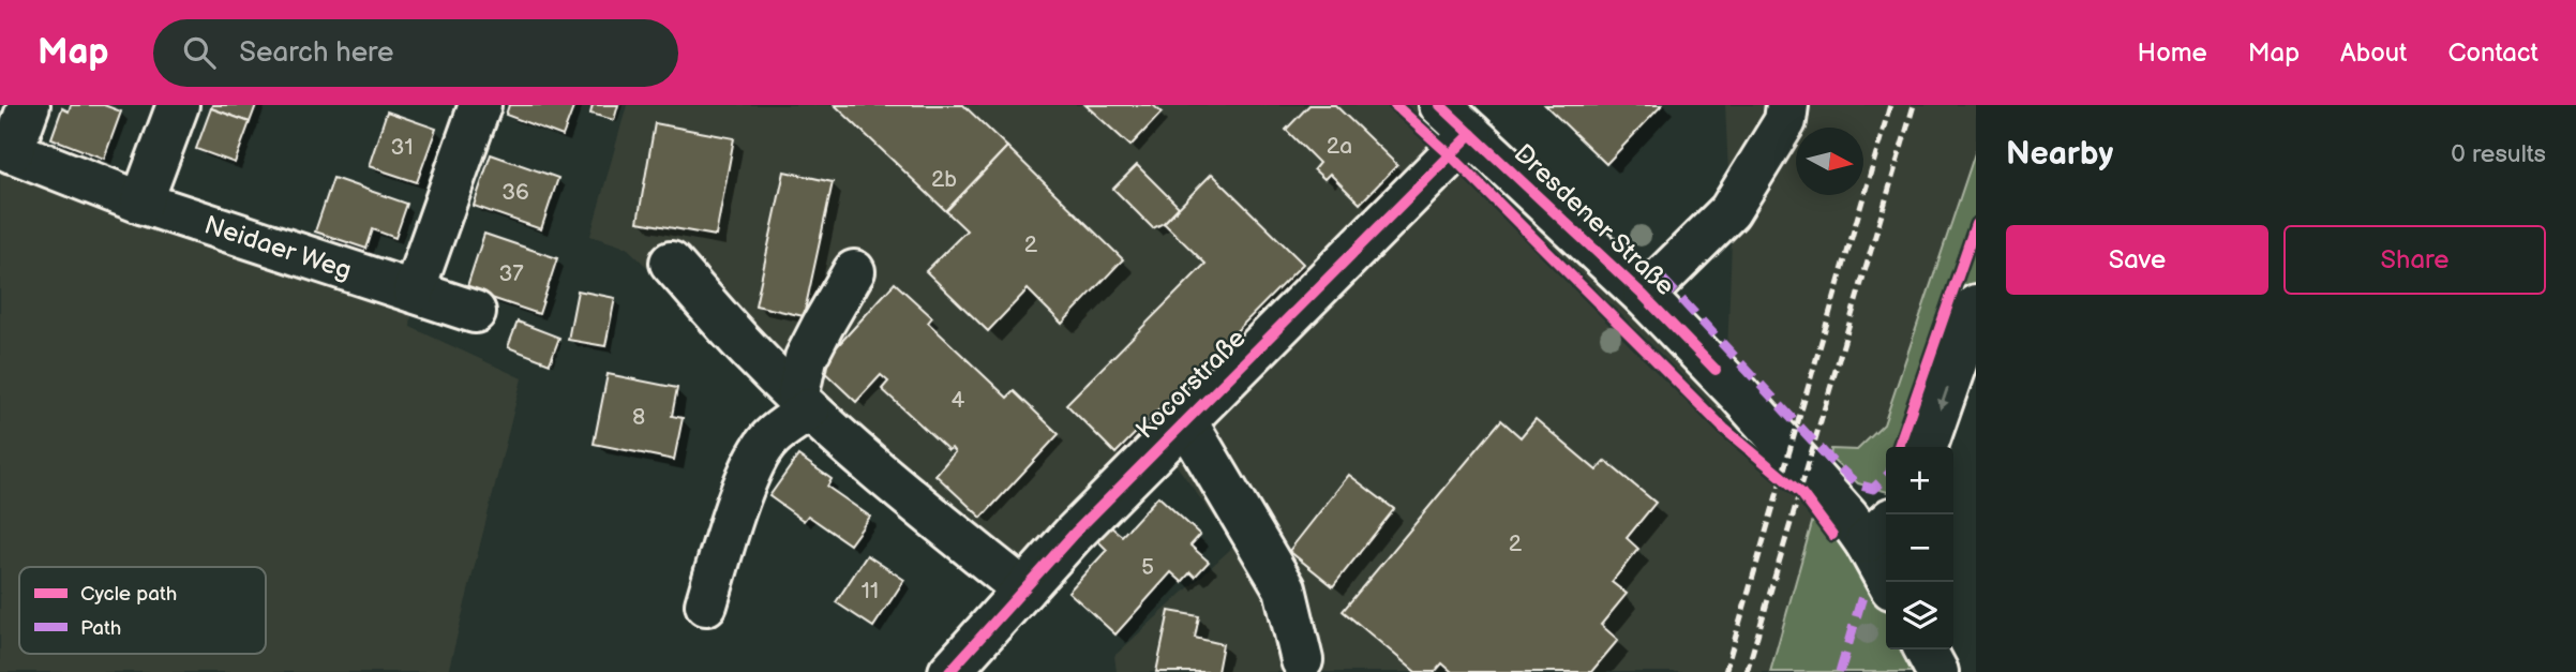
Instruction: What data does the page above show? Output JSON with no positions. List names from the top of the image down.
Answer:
{
  "streets": {
    "street": ["Dresdener Straße", "Neidaer Weg", "Kocorstraße"]
  },
  "crossings": [
    ["Dresdener Straße", "Kocorstraße"]
  ],
  "house_numbers": [
    "2a",
    "31",
    "2b",
    "36",
    "2",
    "37",
    "4",
    "8",
    "2",
    "5",
    "11"
  ],
  "legend": ["Cycle path", "Path"],
  "north": "right",
  "page": {
    "header": "Map",
    "search": "Search here",
    "nav": [
      "Home",
      "Map",
      "About",
      "Contact"
    ],
    "heading": ["Nearby", "0 results"],
    "buttons": ["Save", "Share"],
    "map_buttons": ["+", "−"]
  }
}
